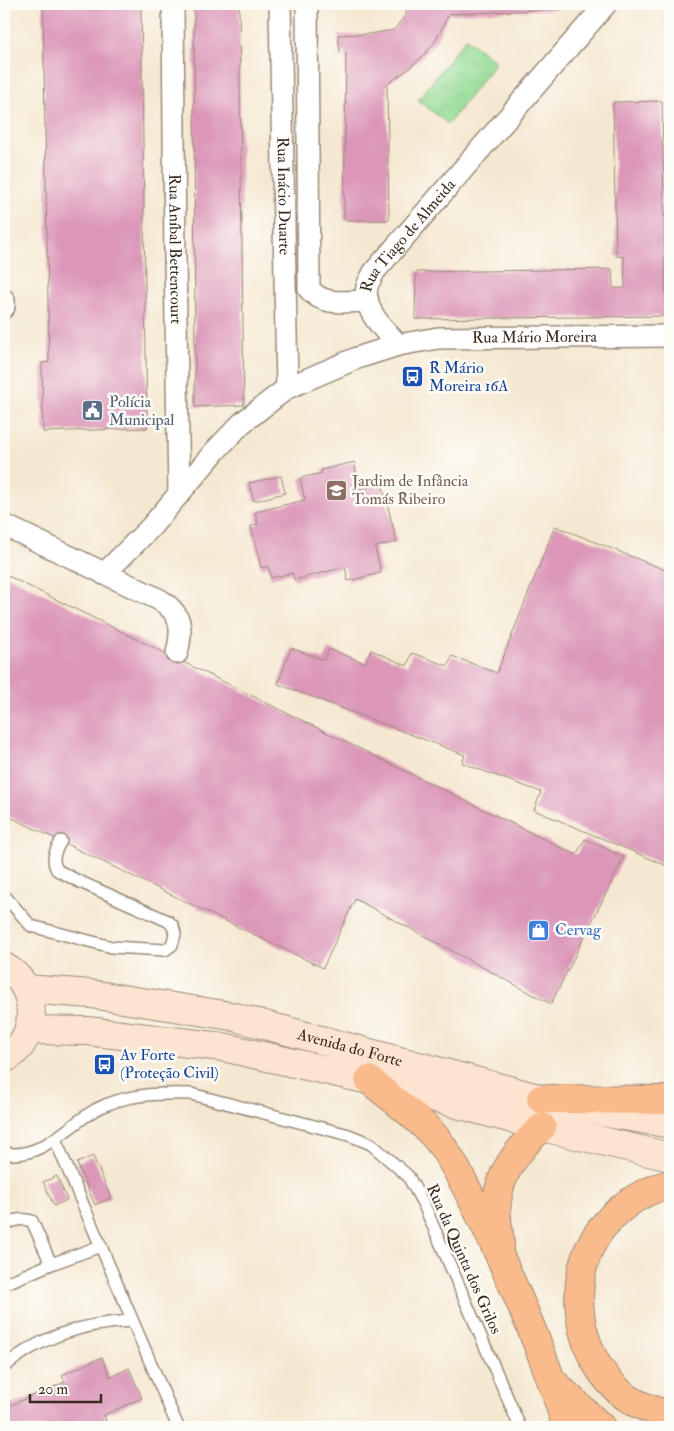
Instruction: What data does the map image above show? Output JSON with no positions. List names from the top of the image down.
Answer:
{
  "streets": {
    "street": [
      "Rua Inácio Duarte",
      "Rua Tiago de Almeida",
      "Rua Aníbal Bettencourt",
      "Rua Mário Moreira",
      "Avenida do Forte"
    ],
    "lane": ["Rua da Quinta dos Grilos"]
  },
  "crossings": [
    ["Rua Inácio Duarte", "Rua Tiago de Almeida"],
    ["Rua Tiago de Almeida", "Rua Mário Moreira"]
  ],
  "places": {
    "bus stop": ["R Mário Moreira 16A", "Av Forte (Proteção Civil)"],
    "public building": ["Polícia Municipal"],
    "school or university": ["Jardim de Infância Tomás Ribeiro"],
    "shop": ["Cervag"]
  },
  "scale_bar": "20 m"
}
